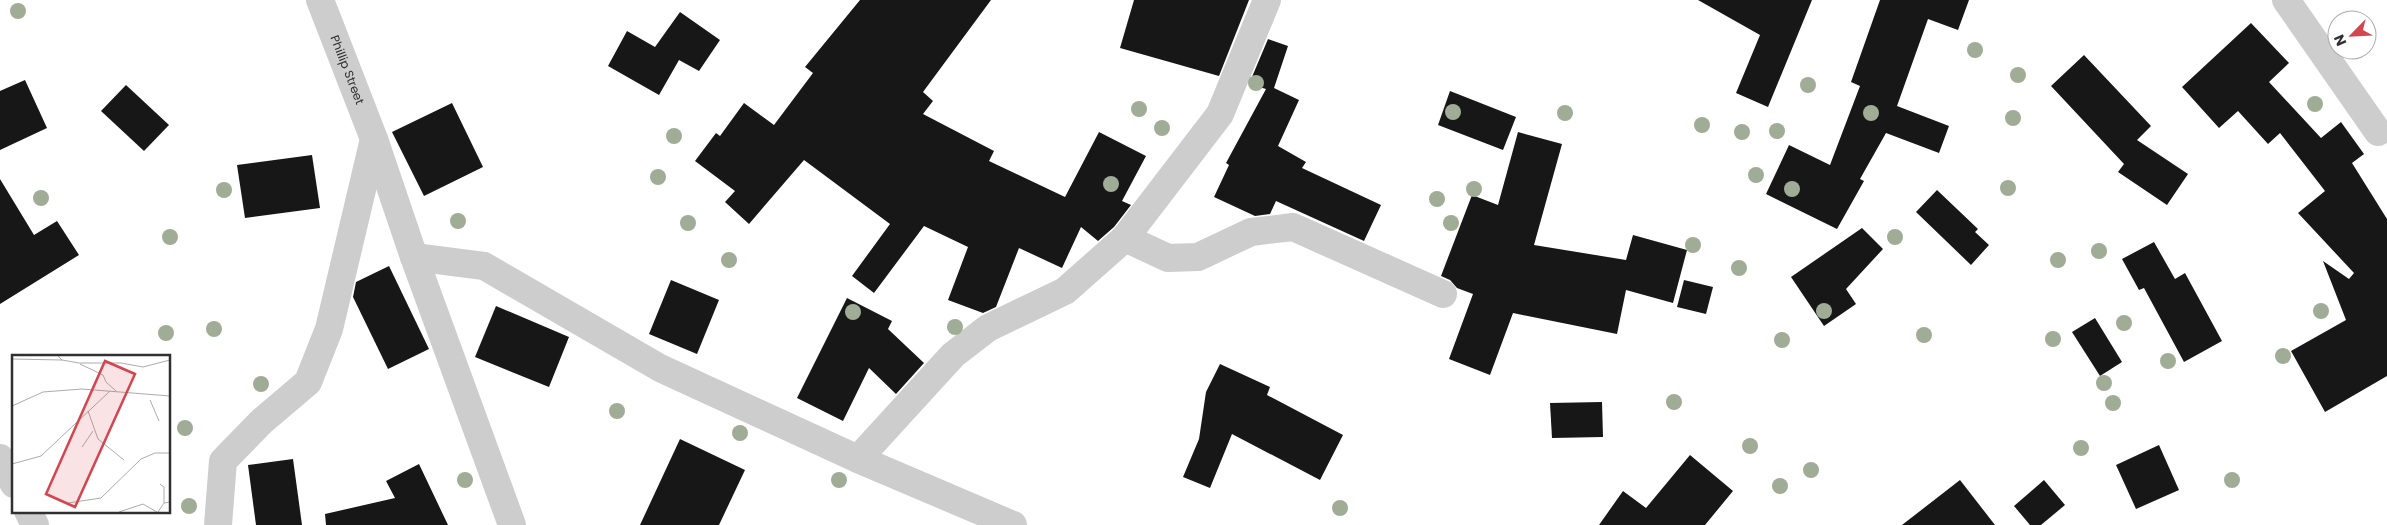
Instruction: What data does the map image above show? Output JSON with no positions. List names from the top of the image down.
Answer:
{
  "streets": {
    "street": ["Phillip Street"]
  },
  "north": "bottom left"
}
